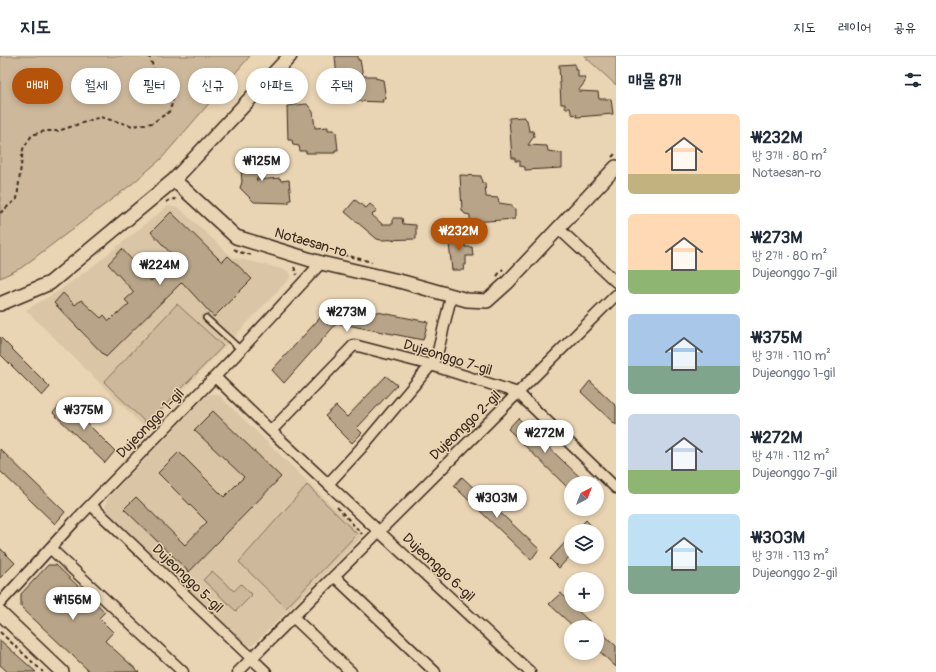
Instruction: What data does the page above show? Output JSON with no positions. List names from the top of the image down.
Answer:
{
  "streets": {
    "street": [
      "Notaesan-ro",
      "Dujeonggo 7-gil",
      "Dujeonggo 1-gil",
      "Dujeonggo 2-gil",
      "Dujeonggo 6-gil",
      "Dujeonggo 5-gil"
    ]
  },
  "crossings": [
    ["Notaesan-ro", "Dujeonggo 1-gil"],
    ["Dujeonggo 7-gil", "Dujeonggo 2-gil"],
    ["Dujeonggo 7-gil", "Dujeonggo 6-gil"],
    ["Dujeonggo 1-gil", "Dujeonggo 6-gil"],
    ["Dujeonggo 1-gil", "Dujeonggo 5-gil"],
    ["Dujeonggo 2-gil", "Dujeonggo 6-gil"],
    ["Dujeonggo 2-gil", "Dujeonggo 5-gil"]
  ],
  "north": "top right",
  "page": {
    "header": "지도",
    "nav": ["지도", "레이어", "공유"],
    "heading": "매물 8개",
    "chip": [
      "매매",
      "월세",
      "필터",
      "신규",
      "아파트",
      "주택"
    ],
    "list": [
      {
        "name": "₩232M",
        "note": "방 3개 · 80 m² · Notaesan-ro"
      },
      {
        "name": "₩273M",
        "note": "방 2개 · 80 m² · Dujeonggo 7-gil"
      },
      {
        "name": "₩375M",
        "note": "방 3개 · 110 m² · Dujeonggo 1-gil"
      },
      {
        "name": "₩272M",
        "note": "방 4개 · 112 m² · Dujeonggo 7-gil"
      },
      {
        "name": "₩303M",
        "note": "방 3개 · 113 m² · Dujeonggo 2-gil"
      }
    ],
    "price": [
      "₩125M",
      "₩232M",
      "₩224M",
      "₩273M",
      "₩375M",
      "₩272M",
      "₩303M",
      "₩156M"
    ],
    "map_buttons": ["+", "−"]
  }
}
